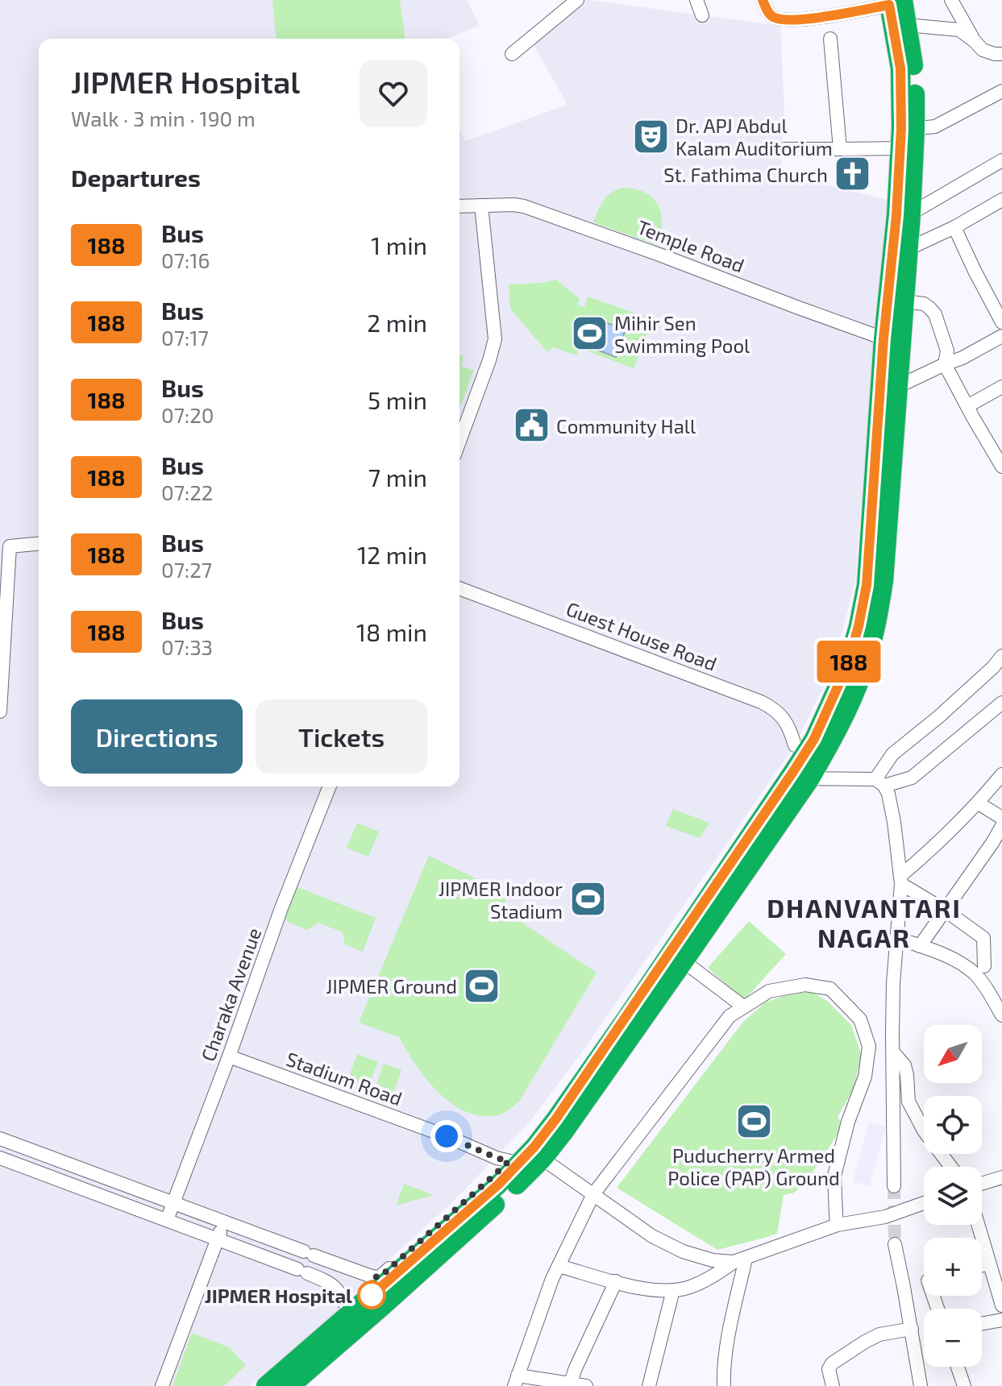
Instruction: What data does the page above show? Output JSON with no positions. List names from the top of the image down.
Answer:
{
  "streets": {
    "street": [
      "Temple Road",
      "Guest House Road",
      "Charaka Avenue",
      "Stadium Road"
    ]
  },
  "crossings": [
    ["Charaka Avenue", "Stadium Road"]
  ],
  "districts": ["DHANVANTARI NAGAR"],
  "places": {
    "theatre": ["Dr. APJ Abdul Kalam Auditorium"],
    "church": ["St. Fathima Church"],
    "sports": [
      "Mihir Sen Swimming Pool",
      "JIPMER Indoor Stadium",
      "JIPMER Ground",
      "Puducherry Armed Police (PAP) Ground"
    ],
    "public building": ["Community Hall"],
    "other": ["JIPMER Hospital"]
  },
  "lines": ["bus line 188"],
  "north": "bottom left",
  "page": {
    "on_map": "188",
    "heading": [
      ["JIPMER Hospital", "Walk · 3 min · 190 m"],
      "Departures"
    ],
    "list": [
      {
        "mark": "188",
        "name": "Bus",
        "note": "07:16",
        "value": "1 min"
      },
      {
        "mark": "188",
        "name": "Bus",
        "note": "07:17",
        "value": "2 min"
      },
      {
        "mark": "188",
        "name": "Bus",
        "note": "07:20",
        "value": "5 min"
      },
      {
        "mark": "188",
        "name": "Bus",
        "note": "07:22",
        "value": "7 min"
      },
      {
        "mark": "188",
        "name": "Bus",
        "note": "07:27",
        "value": "12 min"
      },
      {
        "mark": "188",
        "name": "Bus",
        "note": "07:33",
        "value": "18 min"
      }
    ],
    "buttons": ["Directions", "Tickets"],
    "map_buttons": ["+", "−"]
  }
}
